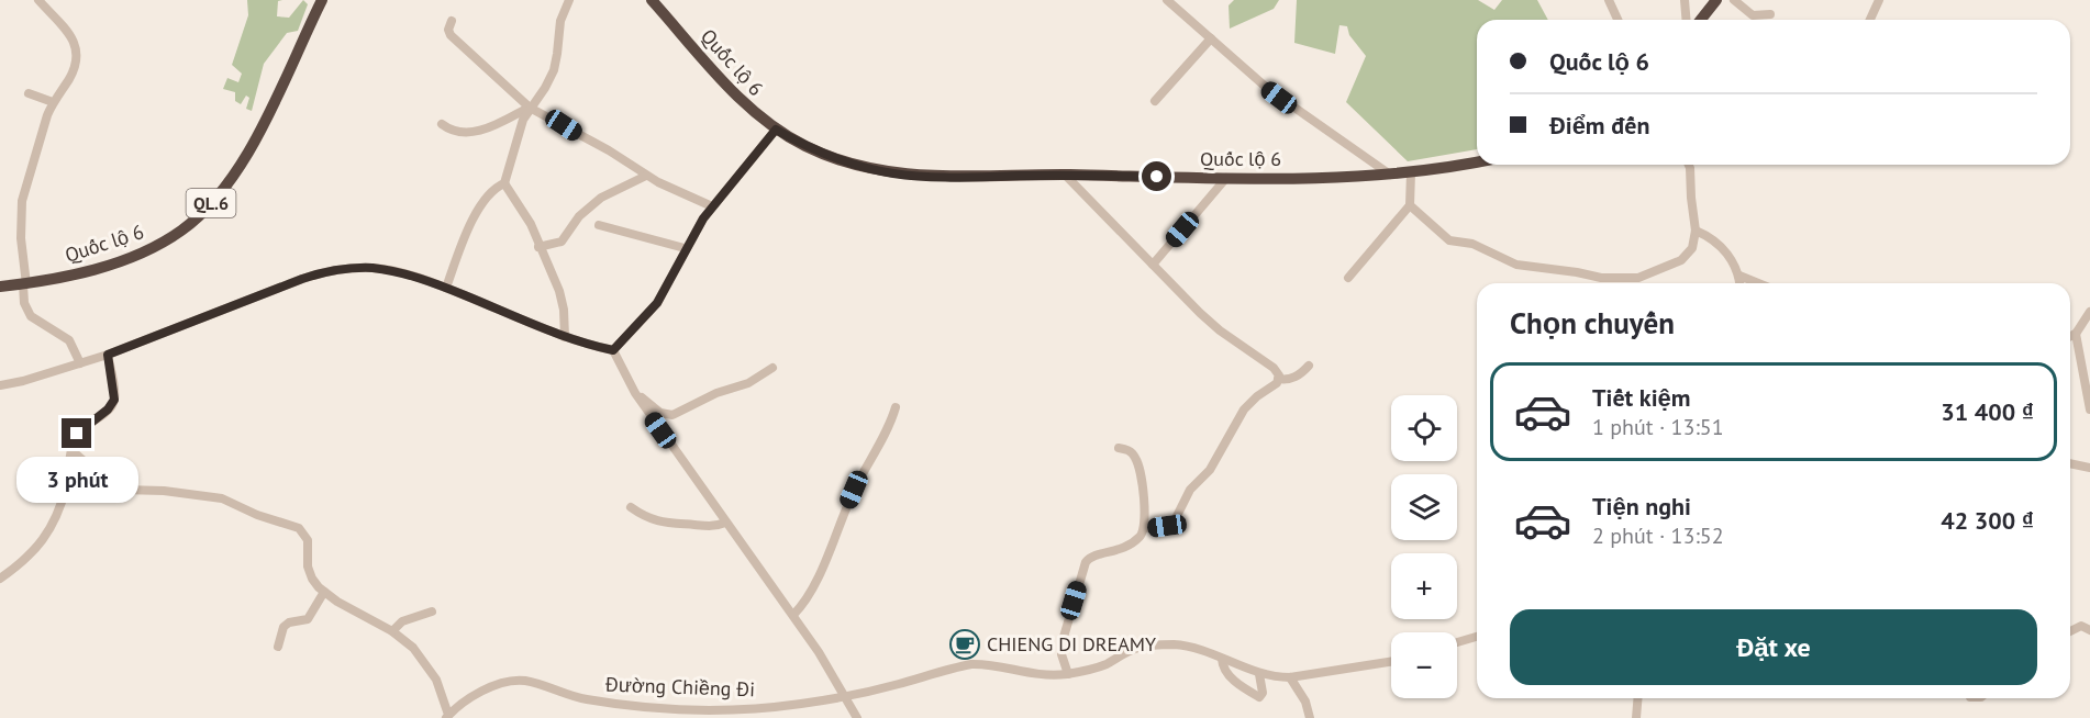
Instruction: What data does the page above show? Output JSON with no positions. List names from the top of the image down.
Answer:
{
  "streets": {
    "highway": ["Quốc lộ 6", "QL.6"],
    "street": ["Đường Chiềng Đi"]
  },
  "places": {
    "cafe": ["CHIENG DI DREAMY"]
  },
  "page": {
    "banner": ["Quốc lộ 6", "Điểm đến"],
    "heading": "Chọn chuyến",
    "list": [
      {
        "name": "Tiết kiệm",
        "note": "1 phút · 13:51",
        "value": "31 400 ₫"
      },
      {
        "name": "Tiện nghi",
        "note": "2 phút · 13:52",
        "value": "42 300 ₫"
      }
    ],
    "map_buttons": ["+", "−"],
    "bubble": "3 phút",
    "buttons": "Đặt xe"
  }
}
